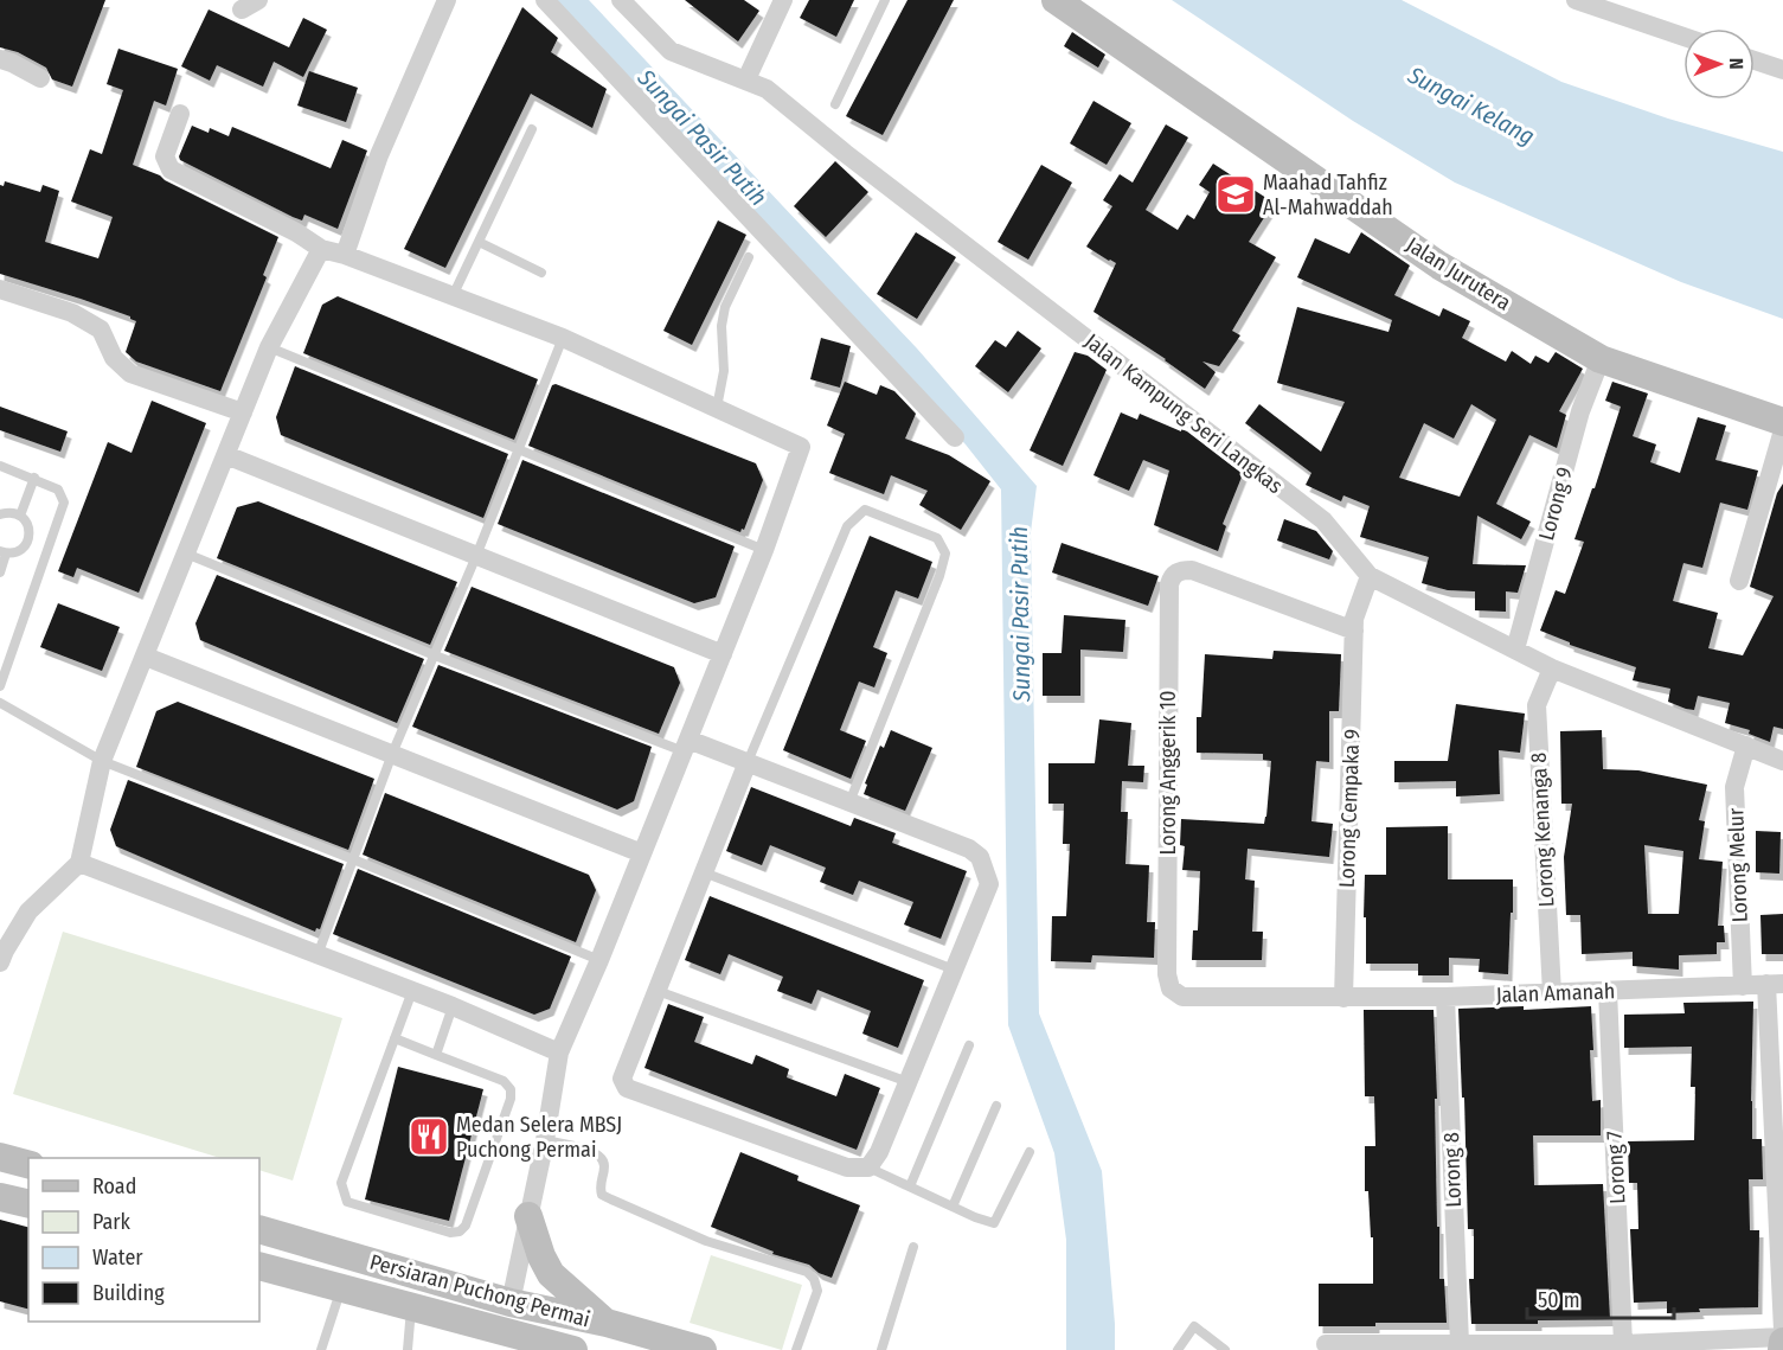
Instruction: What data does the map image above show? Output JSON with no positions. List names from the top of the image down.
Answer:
{
  "streets": {
    "street": [
      "Jalan Jurutera",
      "Jalan Kampung Seri Langkas",
      "Lorong 9",
      "Lorong Anggerik 10",
      "Lorong Cempaka 9",
      "Lorong Kenanga 8",
      "Lorong Melur",
      "Jalan Amanah",
      "Lorong 7",
      "Lorong 8",
      "Persiaran Puchong Permai"
    ]
  },
  "crossings": [
    ["Jalan Jurutera", "Lorong 9"],
    ["Jalan Kampung Seri Langkas", "Lorong 9"],
    ["Jalan Kampung Seri Langkas", "Lorong Cempaka 9"],
    ["Jalan Kampung Seri Langkas", "Lorong Kenanga 8"],
    ["Jalan Kampung Seri Langkas", "Lorong Melur"],
    ["Lorong Anggerik 10", "Lorong Cempaka 9"],
    ["Lorong Anggerik 10", "Jalan Amanah"],
    ["Lorong Cempaka 9", "Jalan Amanah"],
    ["Lorong Kenanga 8", "Jalan Amanah"],
    ["Lorong Melur", "Jalan Amanah"],
    ["Jalan Amanah", "Lorong 7"],
    ["Jalan Amanah", "Lorong 8"]
  ],
  "water": ["Sungai Kelang", "Sungai Pasir Putih"],
  "places": {
    "school or university": ["Maahad Tahfiz Al-Mahwaddah"],
    "restaurant": ["Medan Selera MBSJ Puchong Permai"]
  },
  "legend": [
    "Road",
    "Park",
    "Water",
    "Building"
  ],
  "scale_bar": "50 m",
  "north": "right"
}
